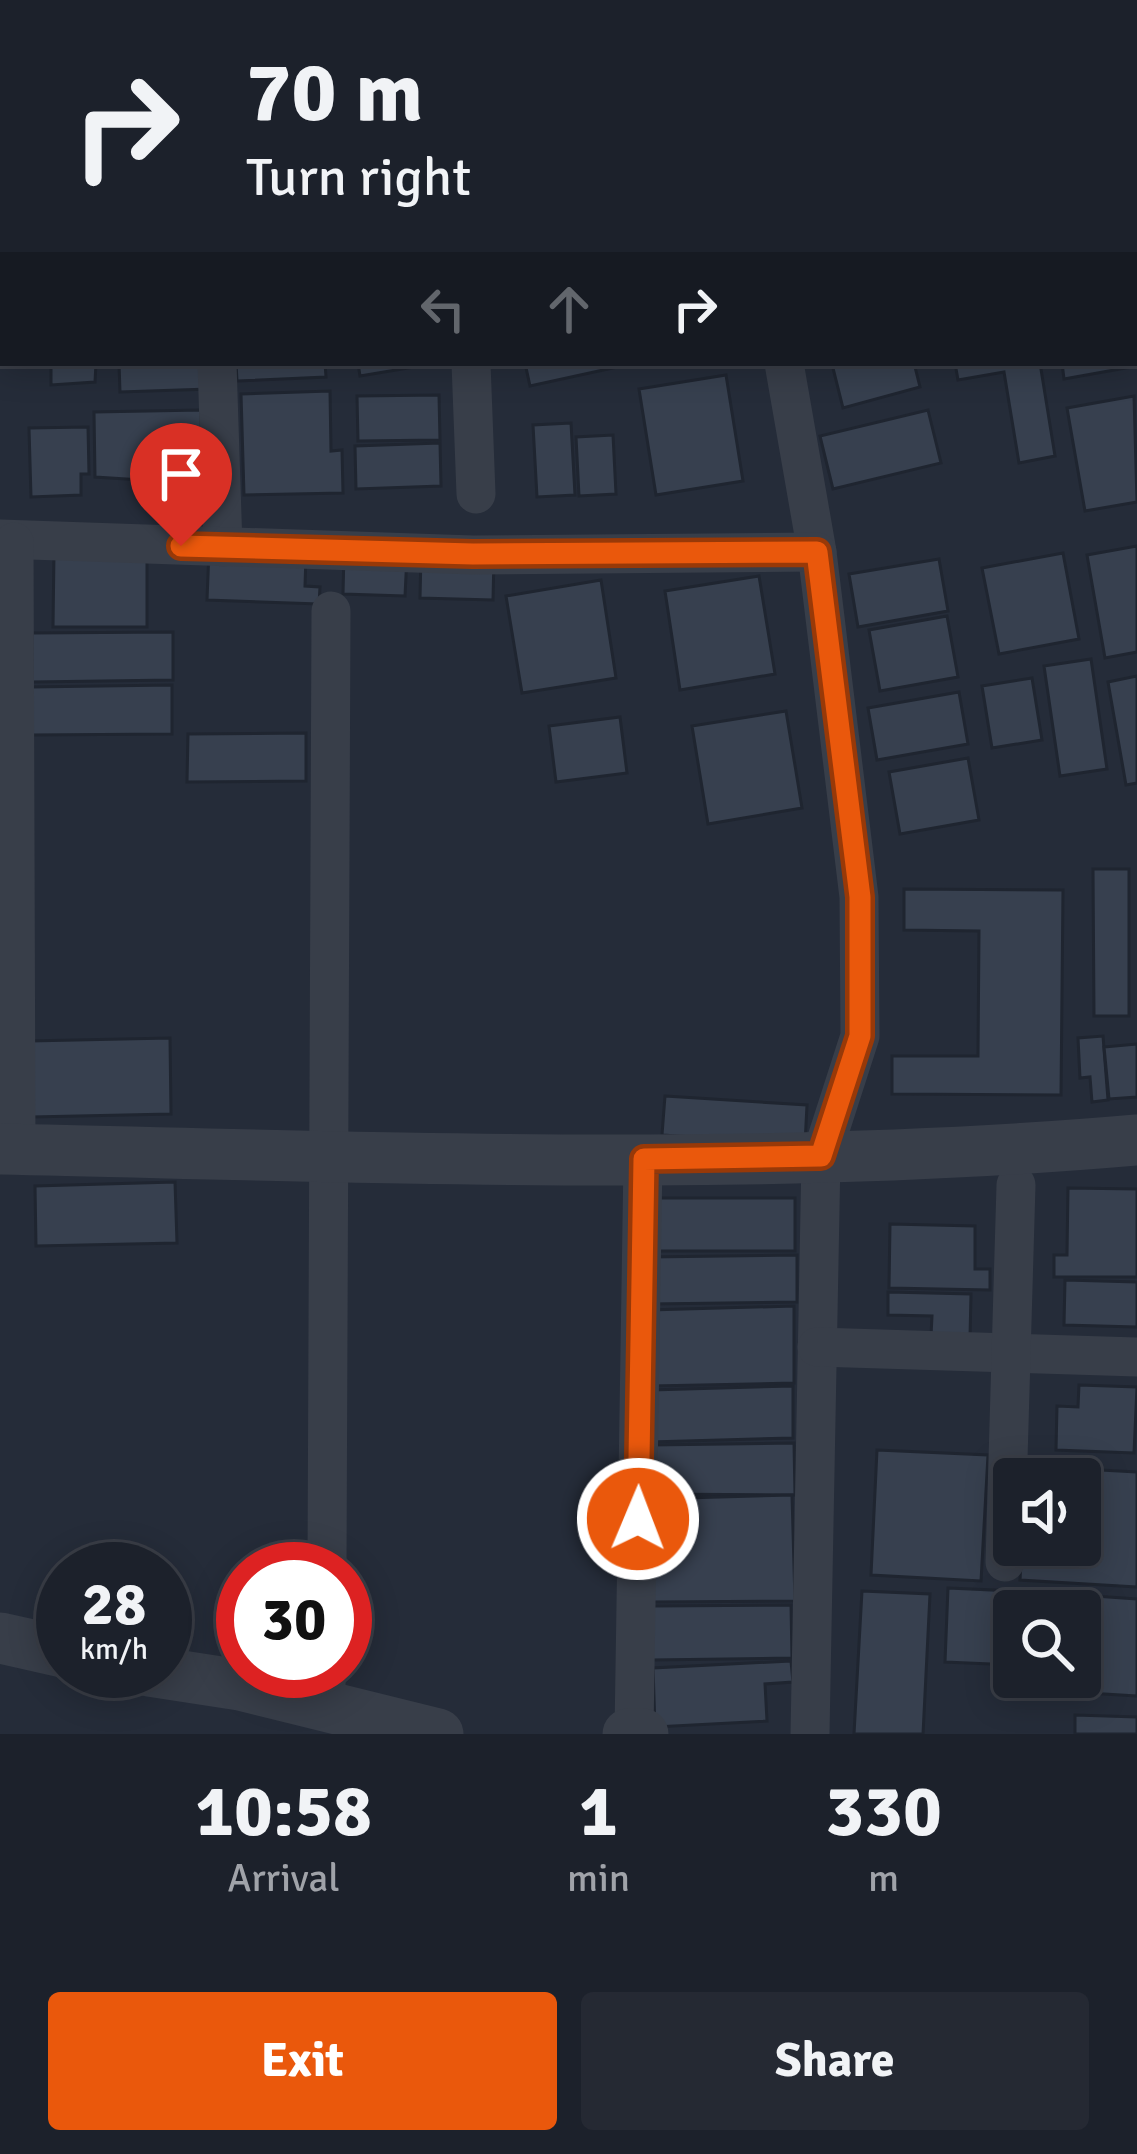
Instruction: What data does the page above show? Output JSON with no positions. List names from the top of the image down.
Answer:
{
  "page": {
    "turn": ["70 m", "Turn right"],
    "speed": "28 km/h",
    "limit": "30",
    "eta": [
      "10:58",
      "Arrival",
      "1",
      "min",
      "330",
      "m"
    ],
    "buttons": ["Exit", "Share"]
  }
}
